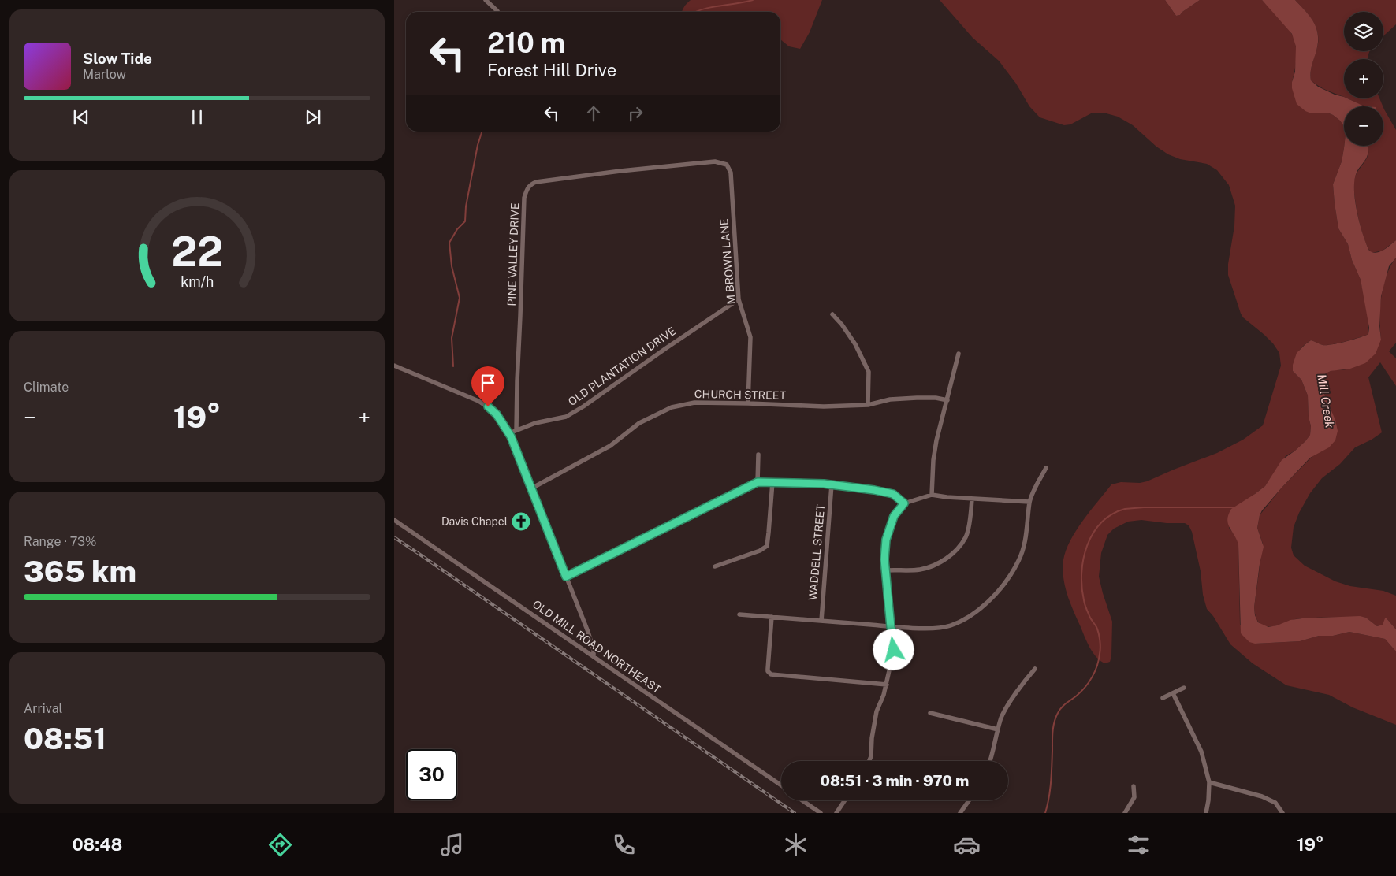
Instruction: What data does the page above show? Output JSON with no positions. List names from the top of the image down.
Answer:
{
  "streets": {
    "street": [
      "PINE VALLEY DRIVE",
      "M BROWN LANE",
      "OLD PLANTATION DRIVE",
      "CHURCH STREET",
      "WADDELL STREET",
      "OLD MILL ROAD NORTHEAST"
    ]
  },
  "crossings": [
    ["PINE VALLEY DRIVE", "M BROWN LANE"],
    ["PINE VALLEY DRIVE", "OLD PLANTATION DRIVE"],
    ["M BROWN LANE", "OLD PLANTATION DRIVE"],
    ["M BROWN LANE", "CHURCH STREET"]
  ],
  "water": ["Mill Creek"],
  "places": {
    "church": ["Davis Chapel"]
  },
  "page": {
    "map_buttons": ["+", "−"],
    "turn": ["210 m", "Forest Hill Drive"],
    "song": ["Slow Tide", "Marlow"],
    "tile": [
      "Climate",
      ["Range · 73%", "365 km"],
      ["Arrival", "08:51"]
    ],
    "heat": ["−", "19°", "+"],
    "limit": "30",
    "trip": "08:51 · 3 min · 970 m",
    "tabs": ["08:48", "19°"],
    "gauge": ["22", "km/h"]
  }
}
